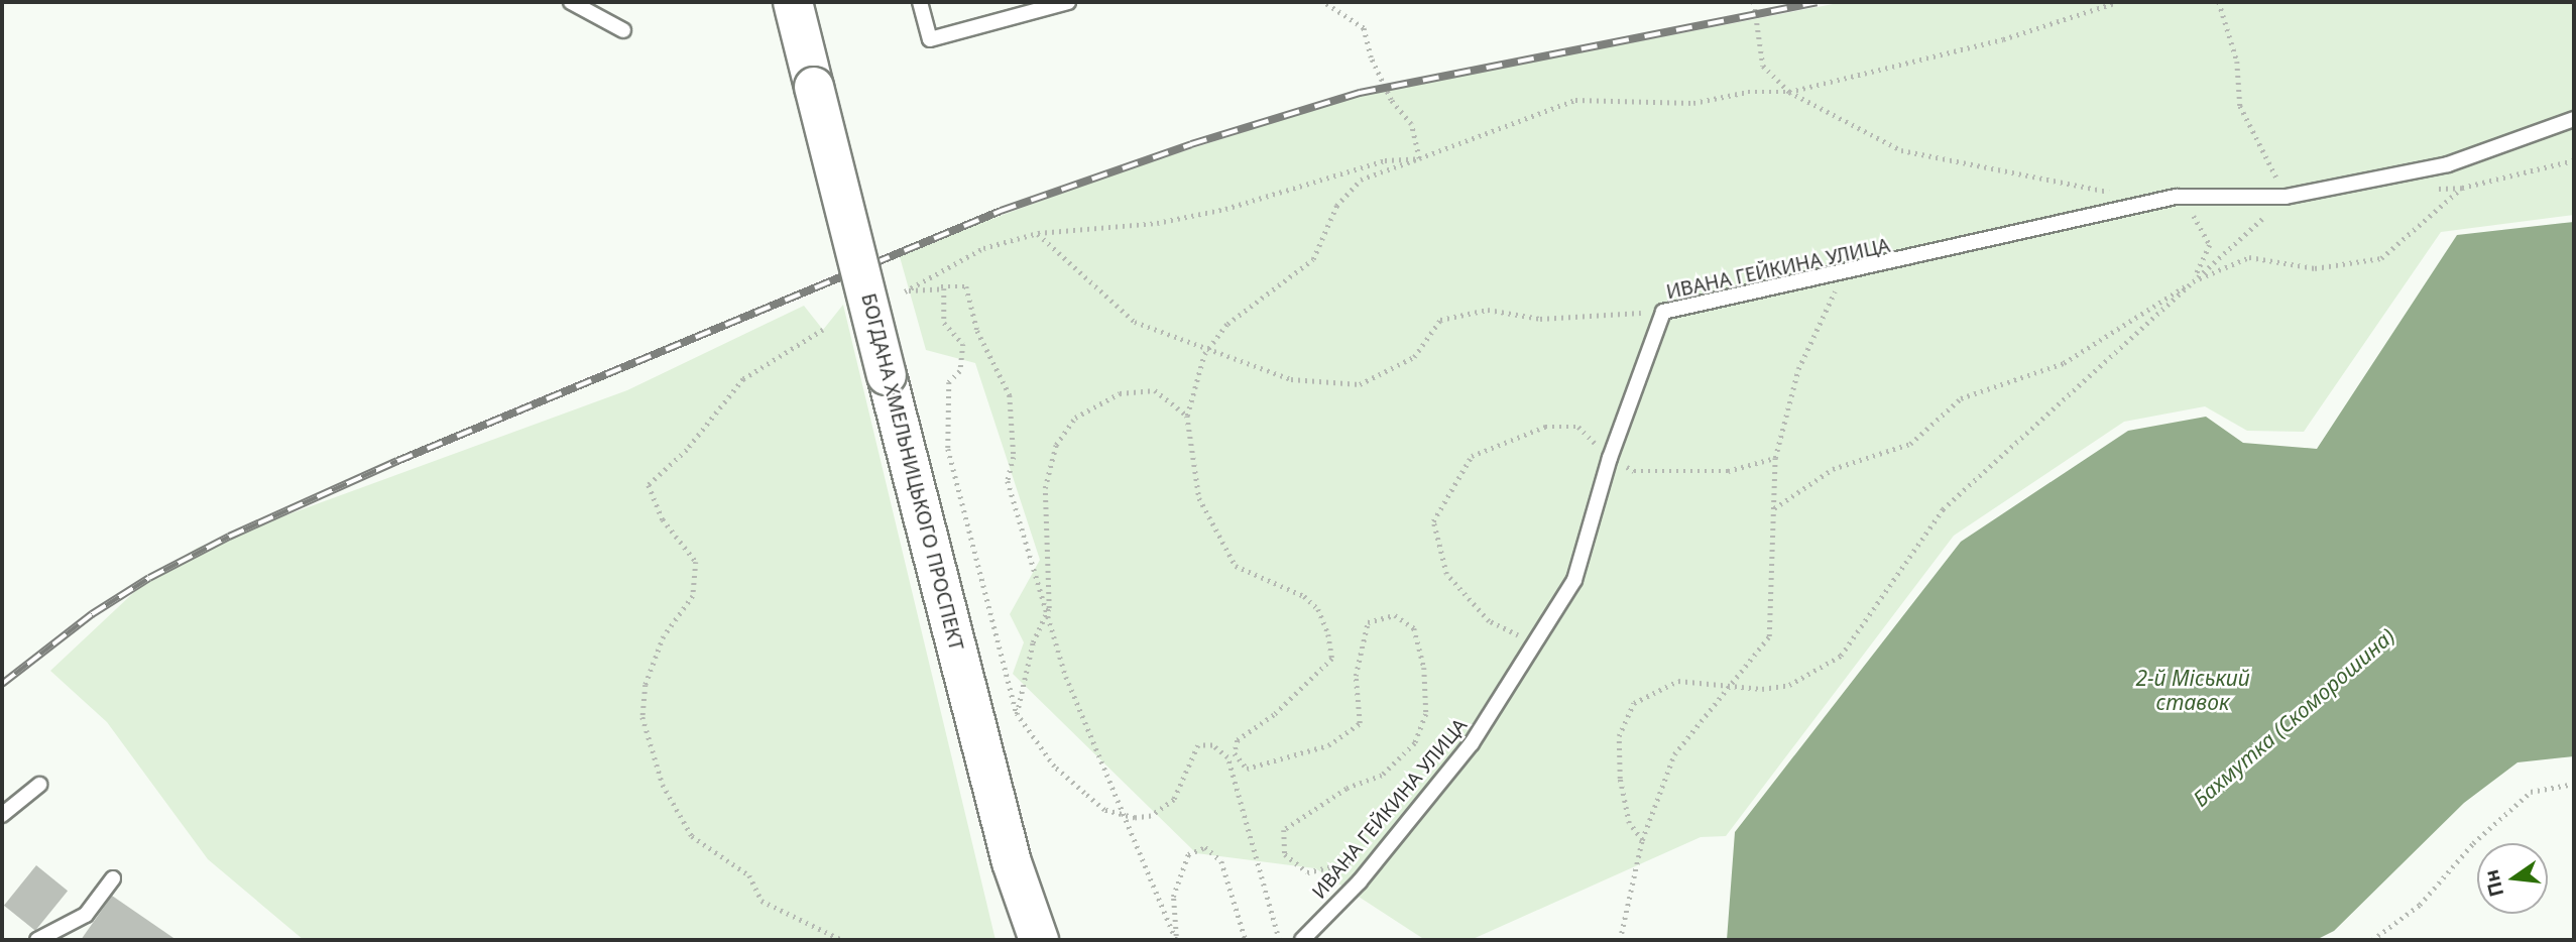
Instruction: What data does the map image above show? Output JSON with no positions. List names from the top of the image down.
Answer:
{
  "streets": {
    "main road": ["БОГДАНА ХМЕЛЬНИЦЬКОГО ПРОСПЕКТ"],
    "lane": ["ИВАНА ГЕЙКИНА УЛИЦА"]
  },
  "water": ["2-й Міський ставок", "Бахмутка (Скоморошина)"],
  "north": "left"
}
